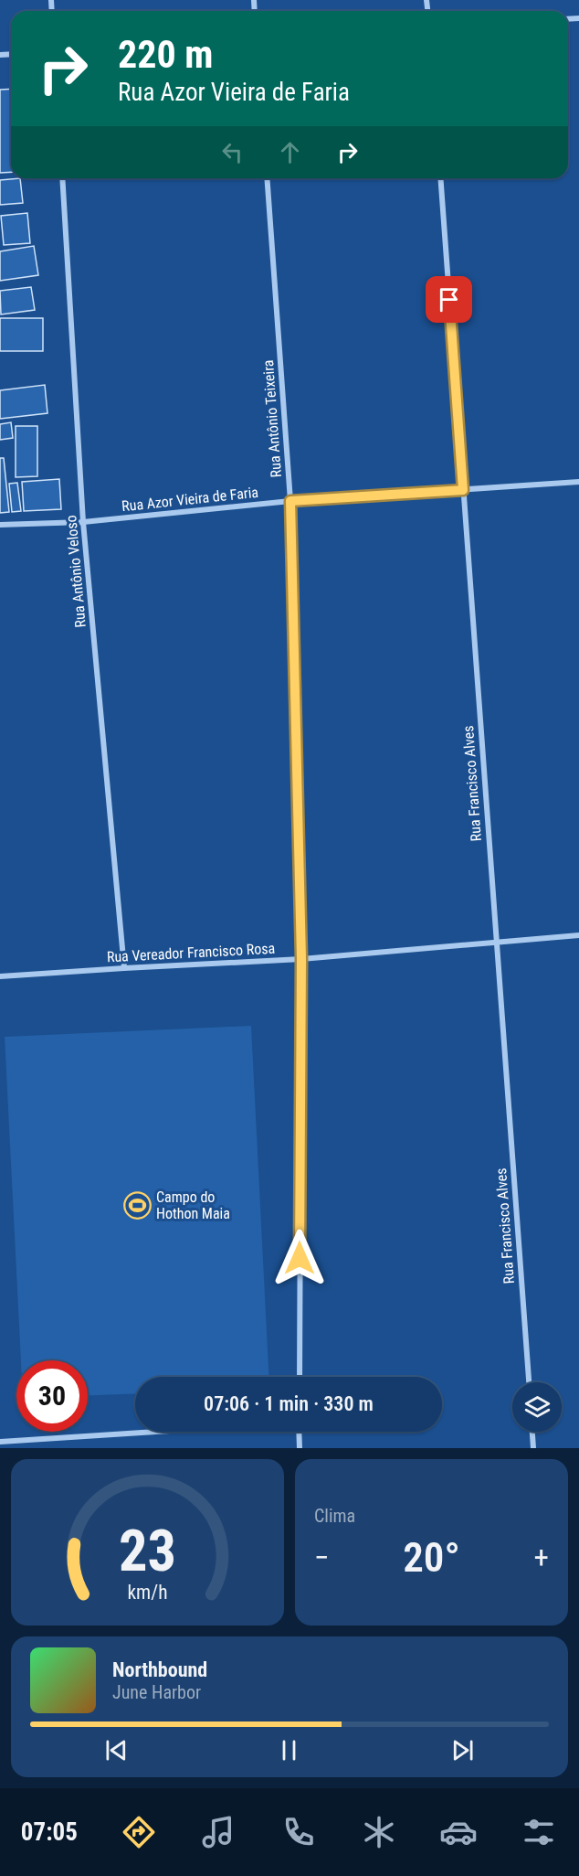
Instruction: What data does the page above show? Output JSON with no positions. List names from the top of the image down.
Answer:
{
  "streets": {
    "street": [
      "Rua Antônio Teixeira",
      "Rua Azor Vieira de Faria",
      "Rua Antônio Veloso",
      "Rua Francisco Alves",
      "Rua Vereador Francisco Rosa"
    ]
  },
  "crossings": [
    ["Rua Antônio Teixeira", "Rua Azor Vieira de Faria"],
    ["Rua Antônio Teixeira", "Rua Vereador Francisco Rosa"],
    ["Rua Azor Vieira de Faria", "Rua Antônio Veloso"],
    ["Rua Azor Vieira de Faria", "Rua Francisco Alves"],
    ["Rua Antônio Veloso", "Rua Vereador Francisco Rosa"],
    ["Rua Francisco Alves", "Rua Vereador Francisco Rosa"]
  ],
  "places": {
    "sports": ["Campo do Hothon Maia"]
  },
  "page": {
    "turn": ["220 m", "Rua Azor Vieira de Faria"],
    "limit": "30",
    "trip": "07:06 · 1 min · 330 m",
    "tile": "Clima",
    "heat": ["−", "20°", "+"],
    "song": ["Northbound", "June Harbor"],
    "tabs": "07:05",
    "gauge": ["23", "km/h"]
  }
}
